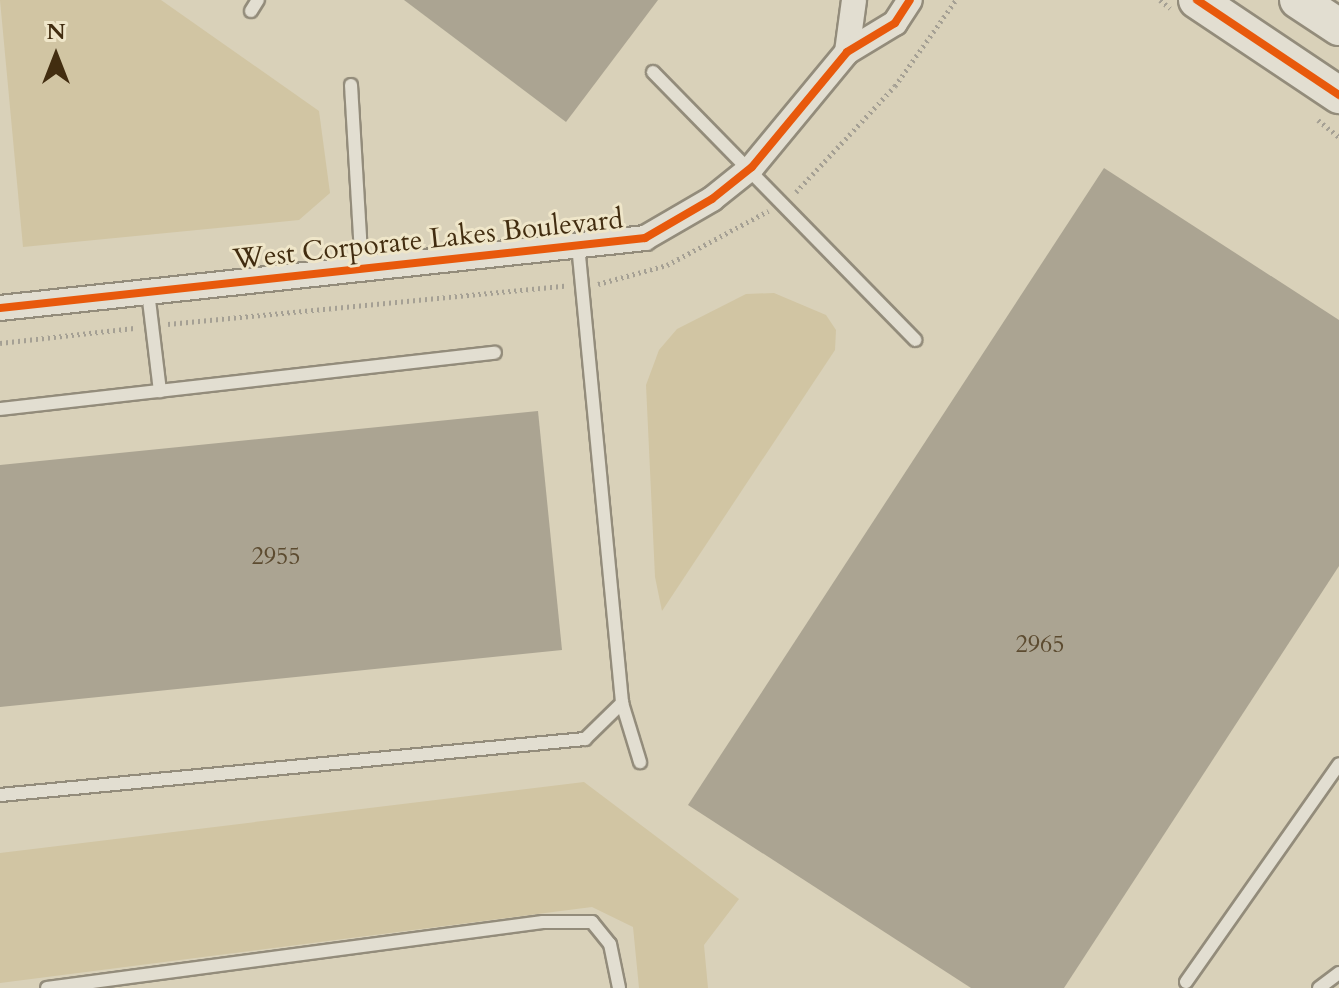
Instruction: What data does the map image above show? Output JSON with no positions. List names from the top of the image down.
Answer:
{
  "streets": {
    "street": ["West Corporate Lakes Boulevard"]
  },
  "house_numbers": ["2955", "2965"],
  "north": "top"
}
